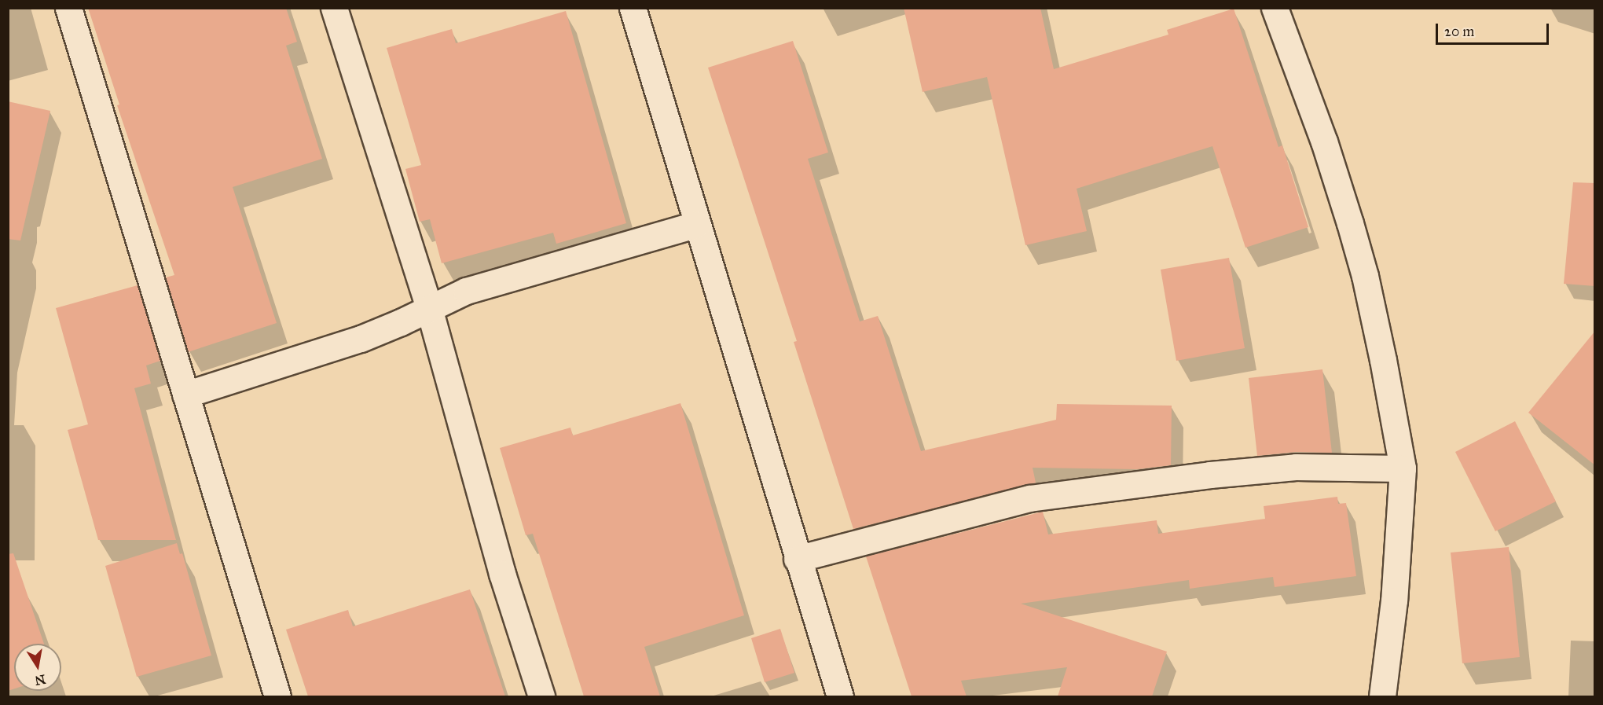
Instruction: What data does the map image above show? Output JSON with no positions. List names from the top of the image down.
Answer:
{
  "scale_bar": "20 m",
  "north": "bottom"
}
